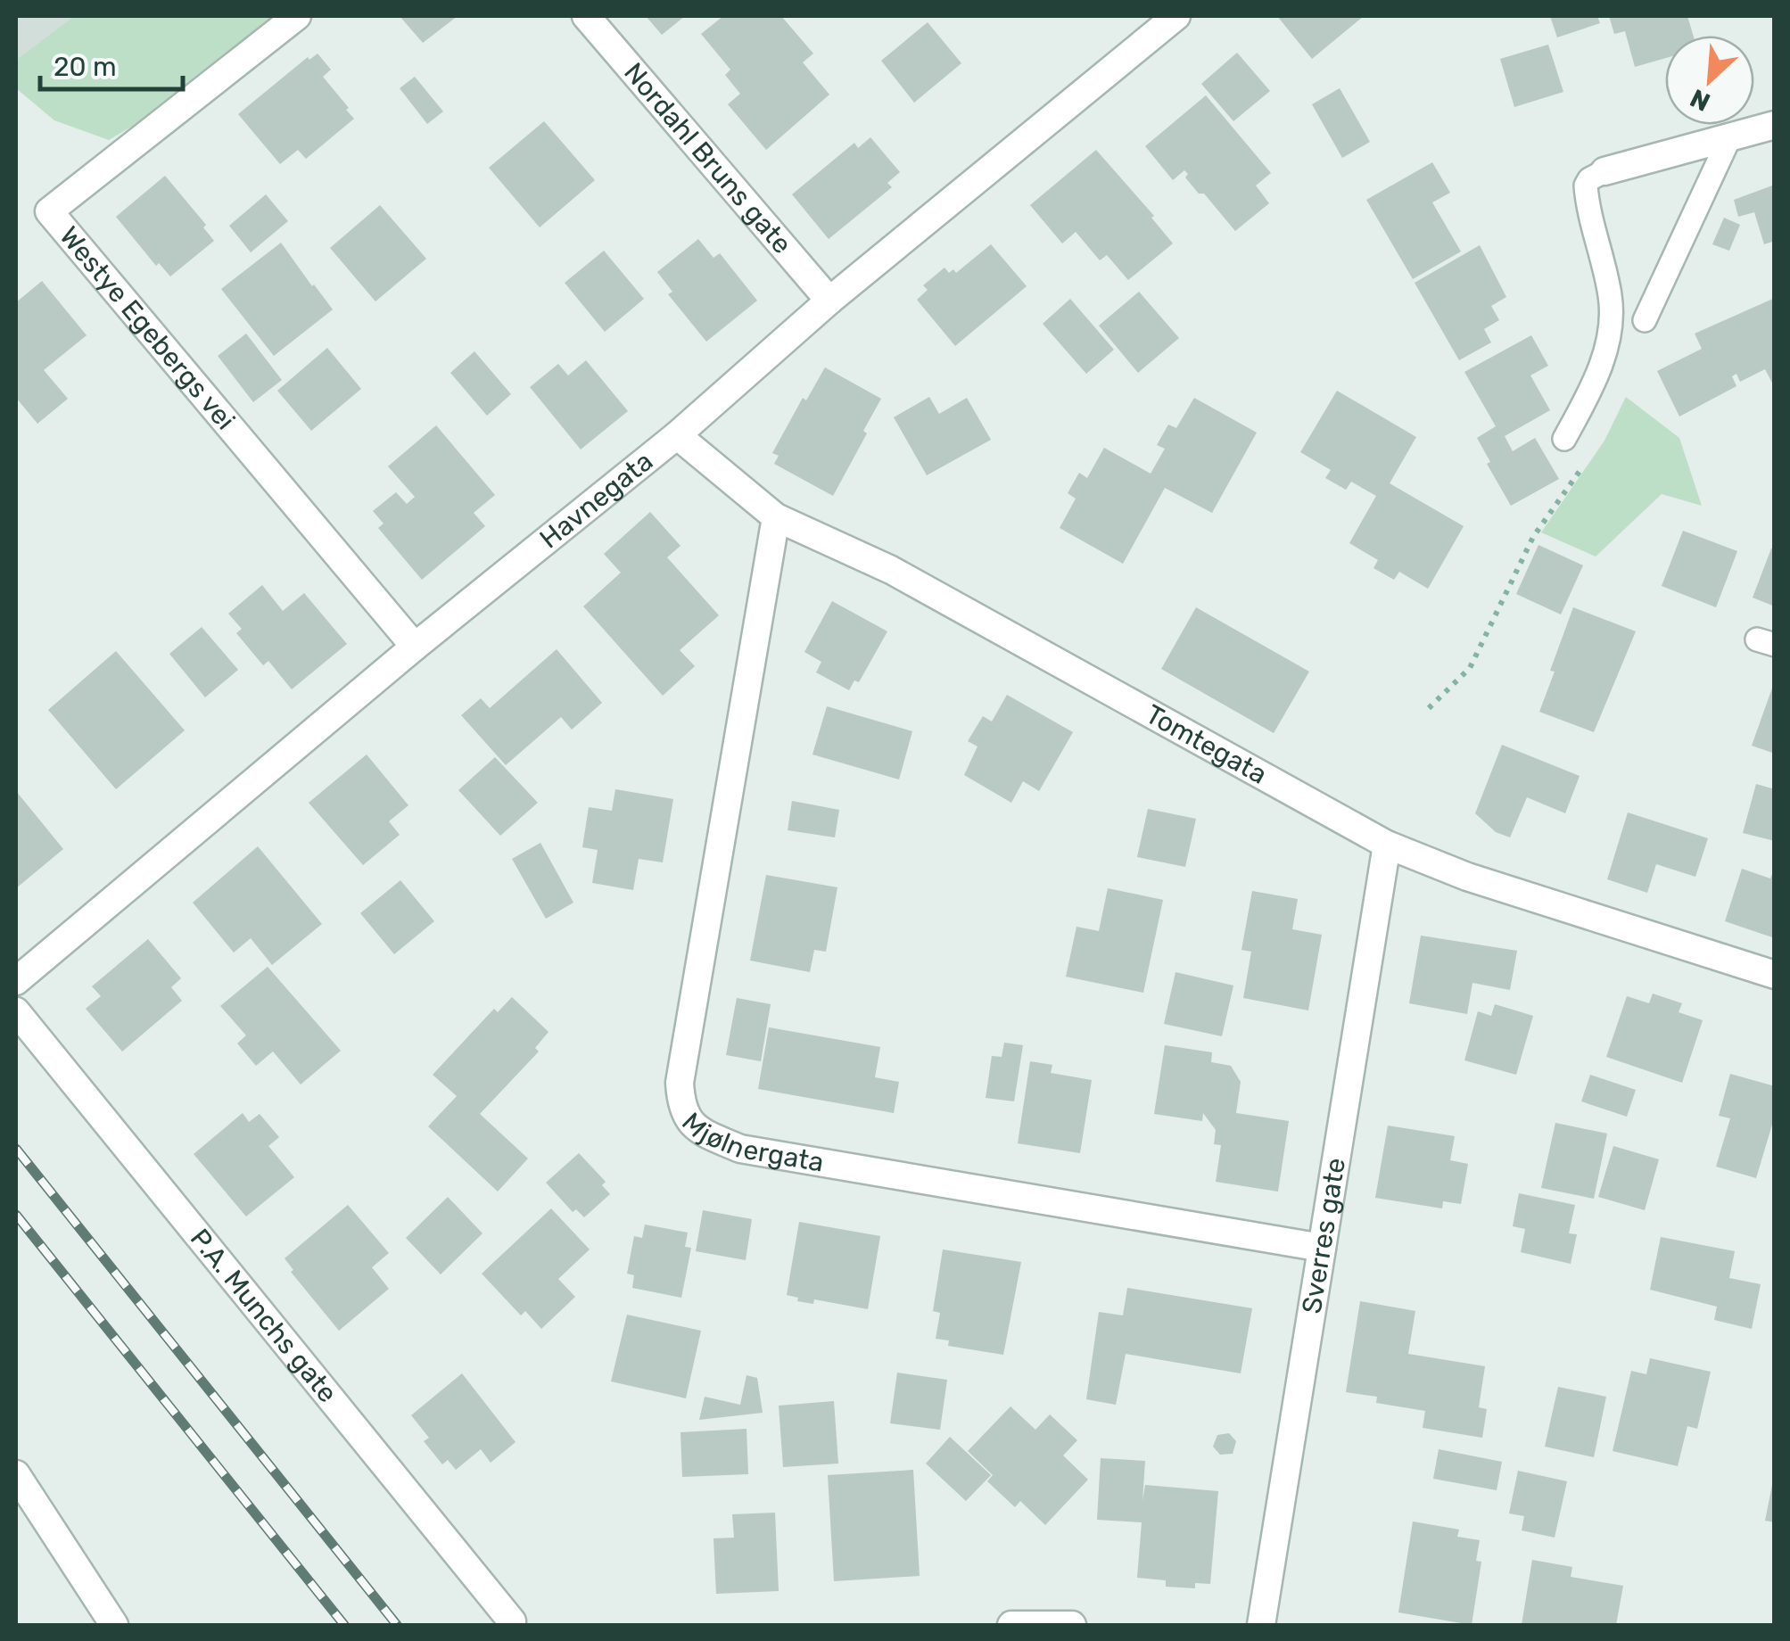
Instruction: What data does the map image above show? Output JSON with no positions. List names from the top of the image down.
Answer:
{
  "streets": {
    "street": [
      "Nordahl Bruns gate",
      "Westye Egebergs vei",
      "Havnegata",
      "Tomtegata",
      "Mjølnergata",
      "Sverres gate",
      "P.A. Munchs gate"
    ]
  },
  "crossings": [
    ["Nordahl Bruns gate", "Havnegata"],
    ["Westye Egebergs vei", "Havnegata"],
    ["Havnegata", "Tomtegata"],
    ["Tomtegata", "Mjølnergata"],
    ["Tomtegata", "Sverres gate"],
    ["Mjølnergata", "Sverres gate"]
  ],
  "scale_bar": "20 m",
  "north": "bottom left"
}
